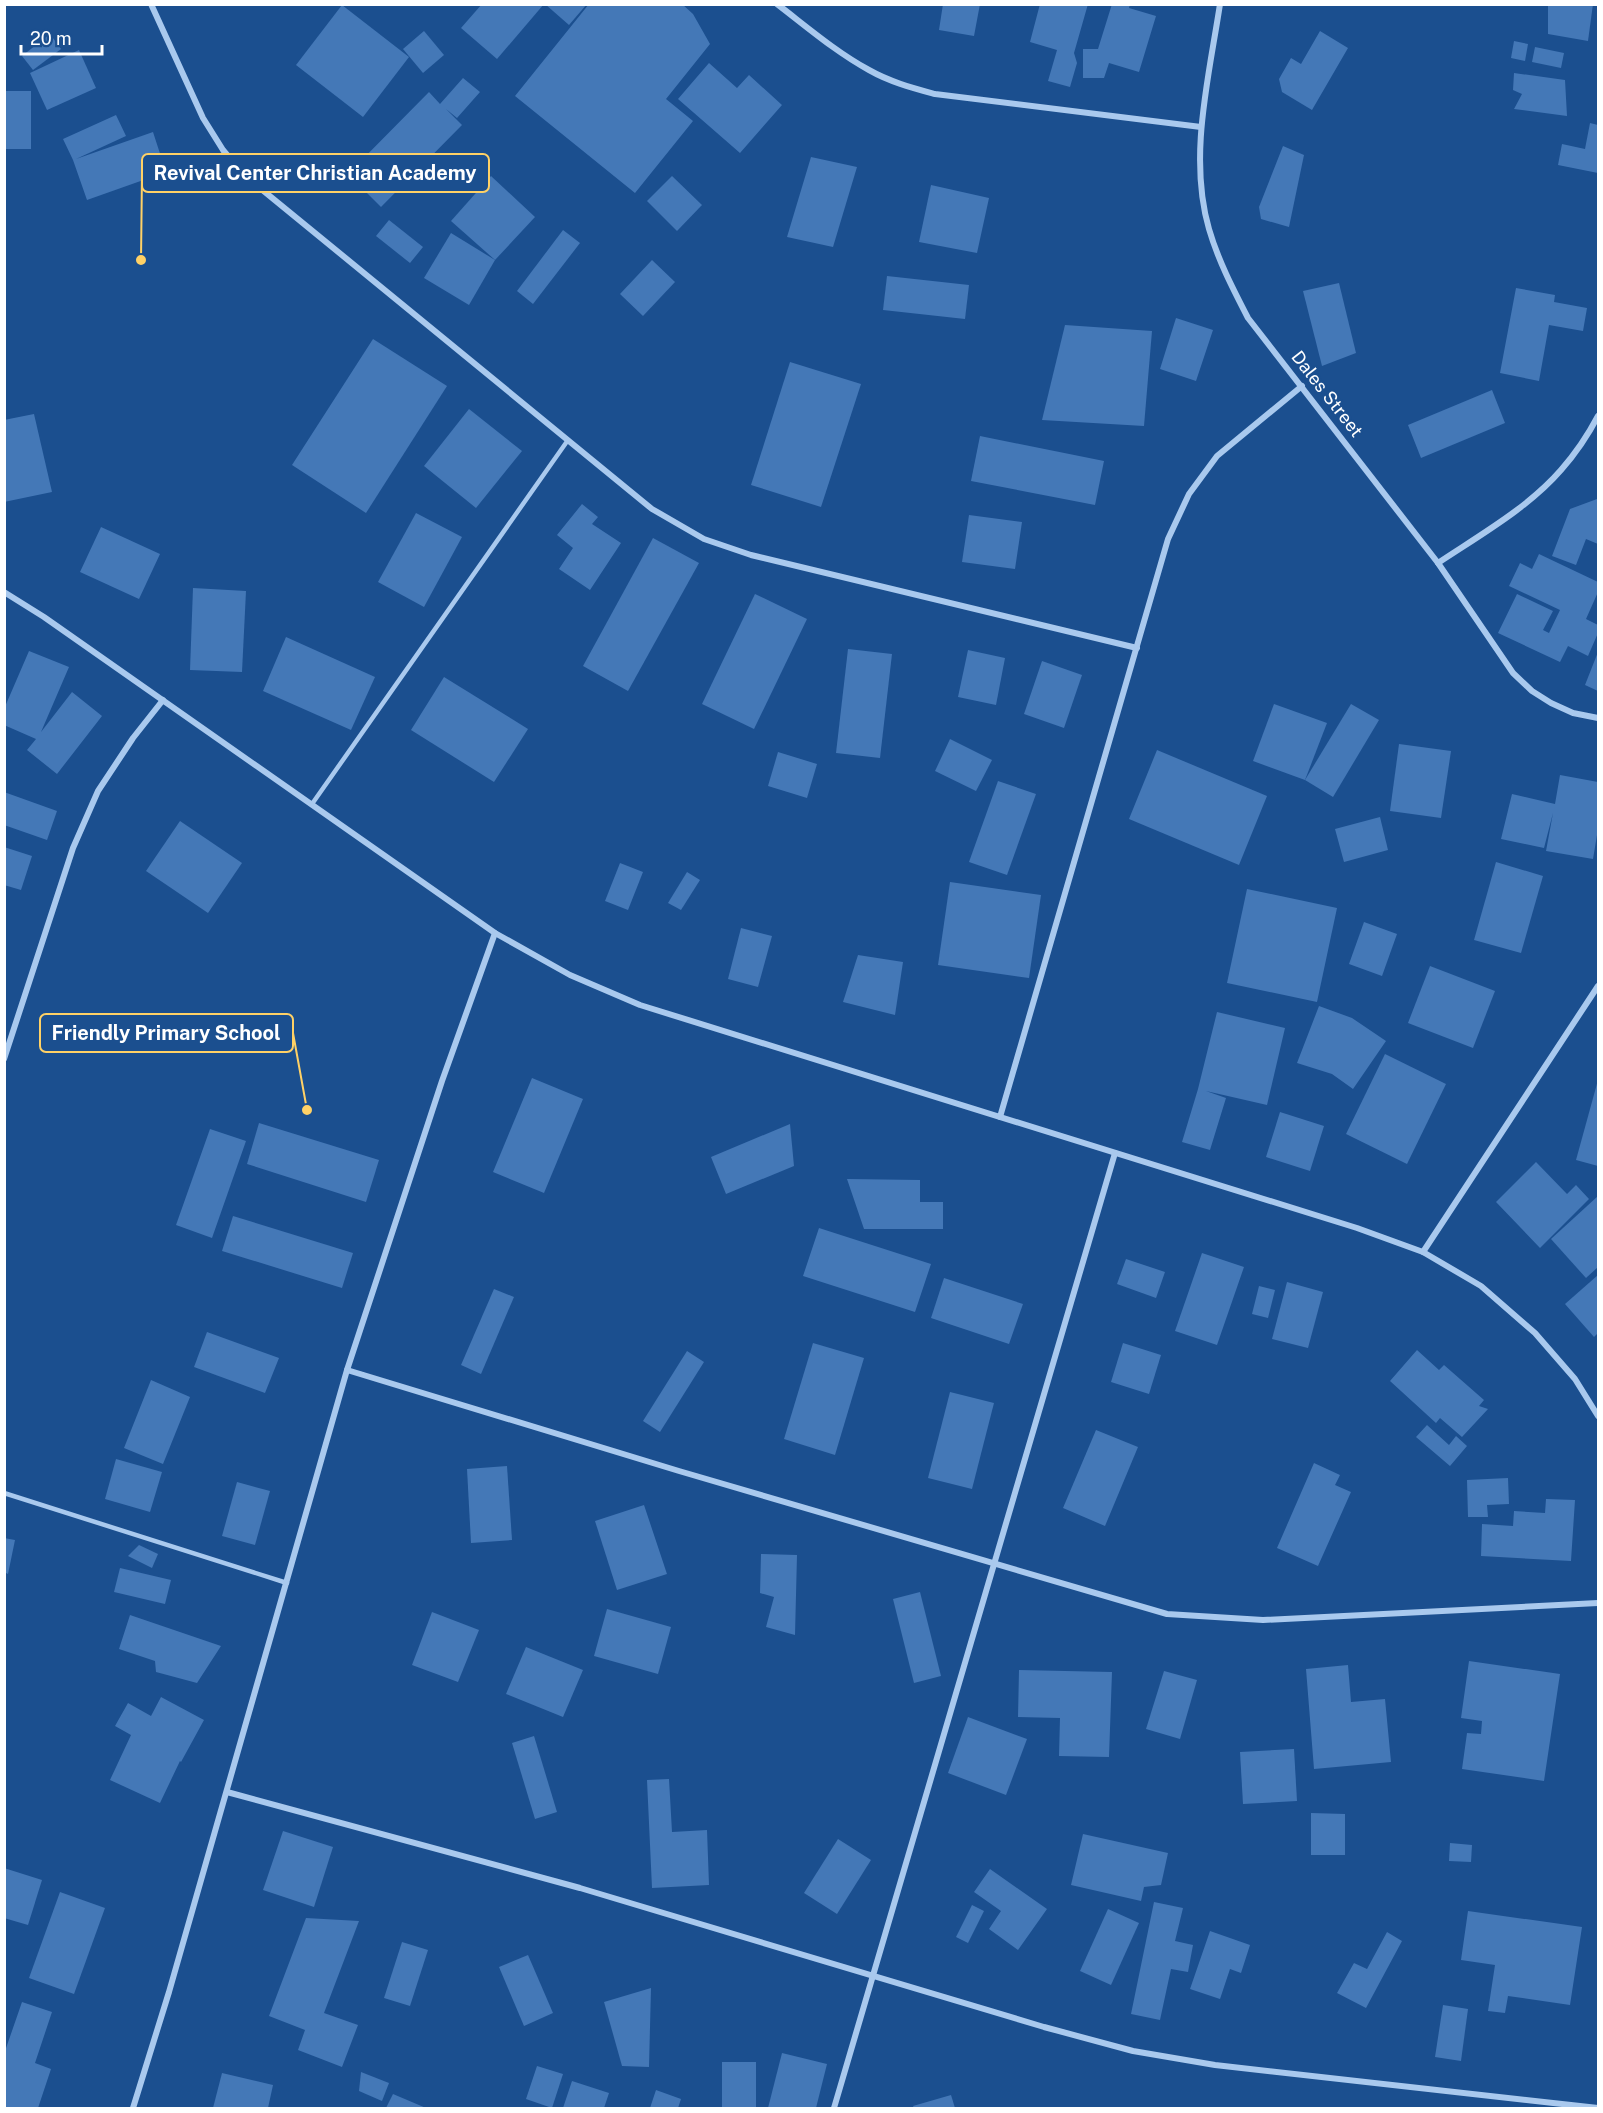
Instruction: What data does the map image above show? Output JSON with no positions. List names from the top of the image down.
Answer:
{
  "streets": {
    "street": ["Dales Street"]
  },
  "places": ["Revival Center Christian Academy", "Friendly Primary School"],
  "scale_bar": "20 m"
}
